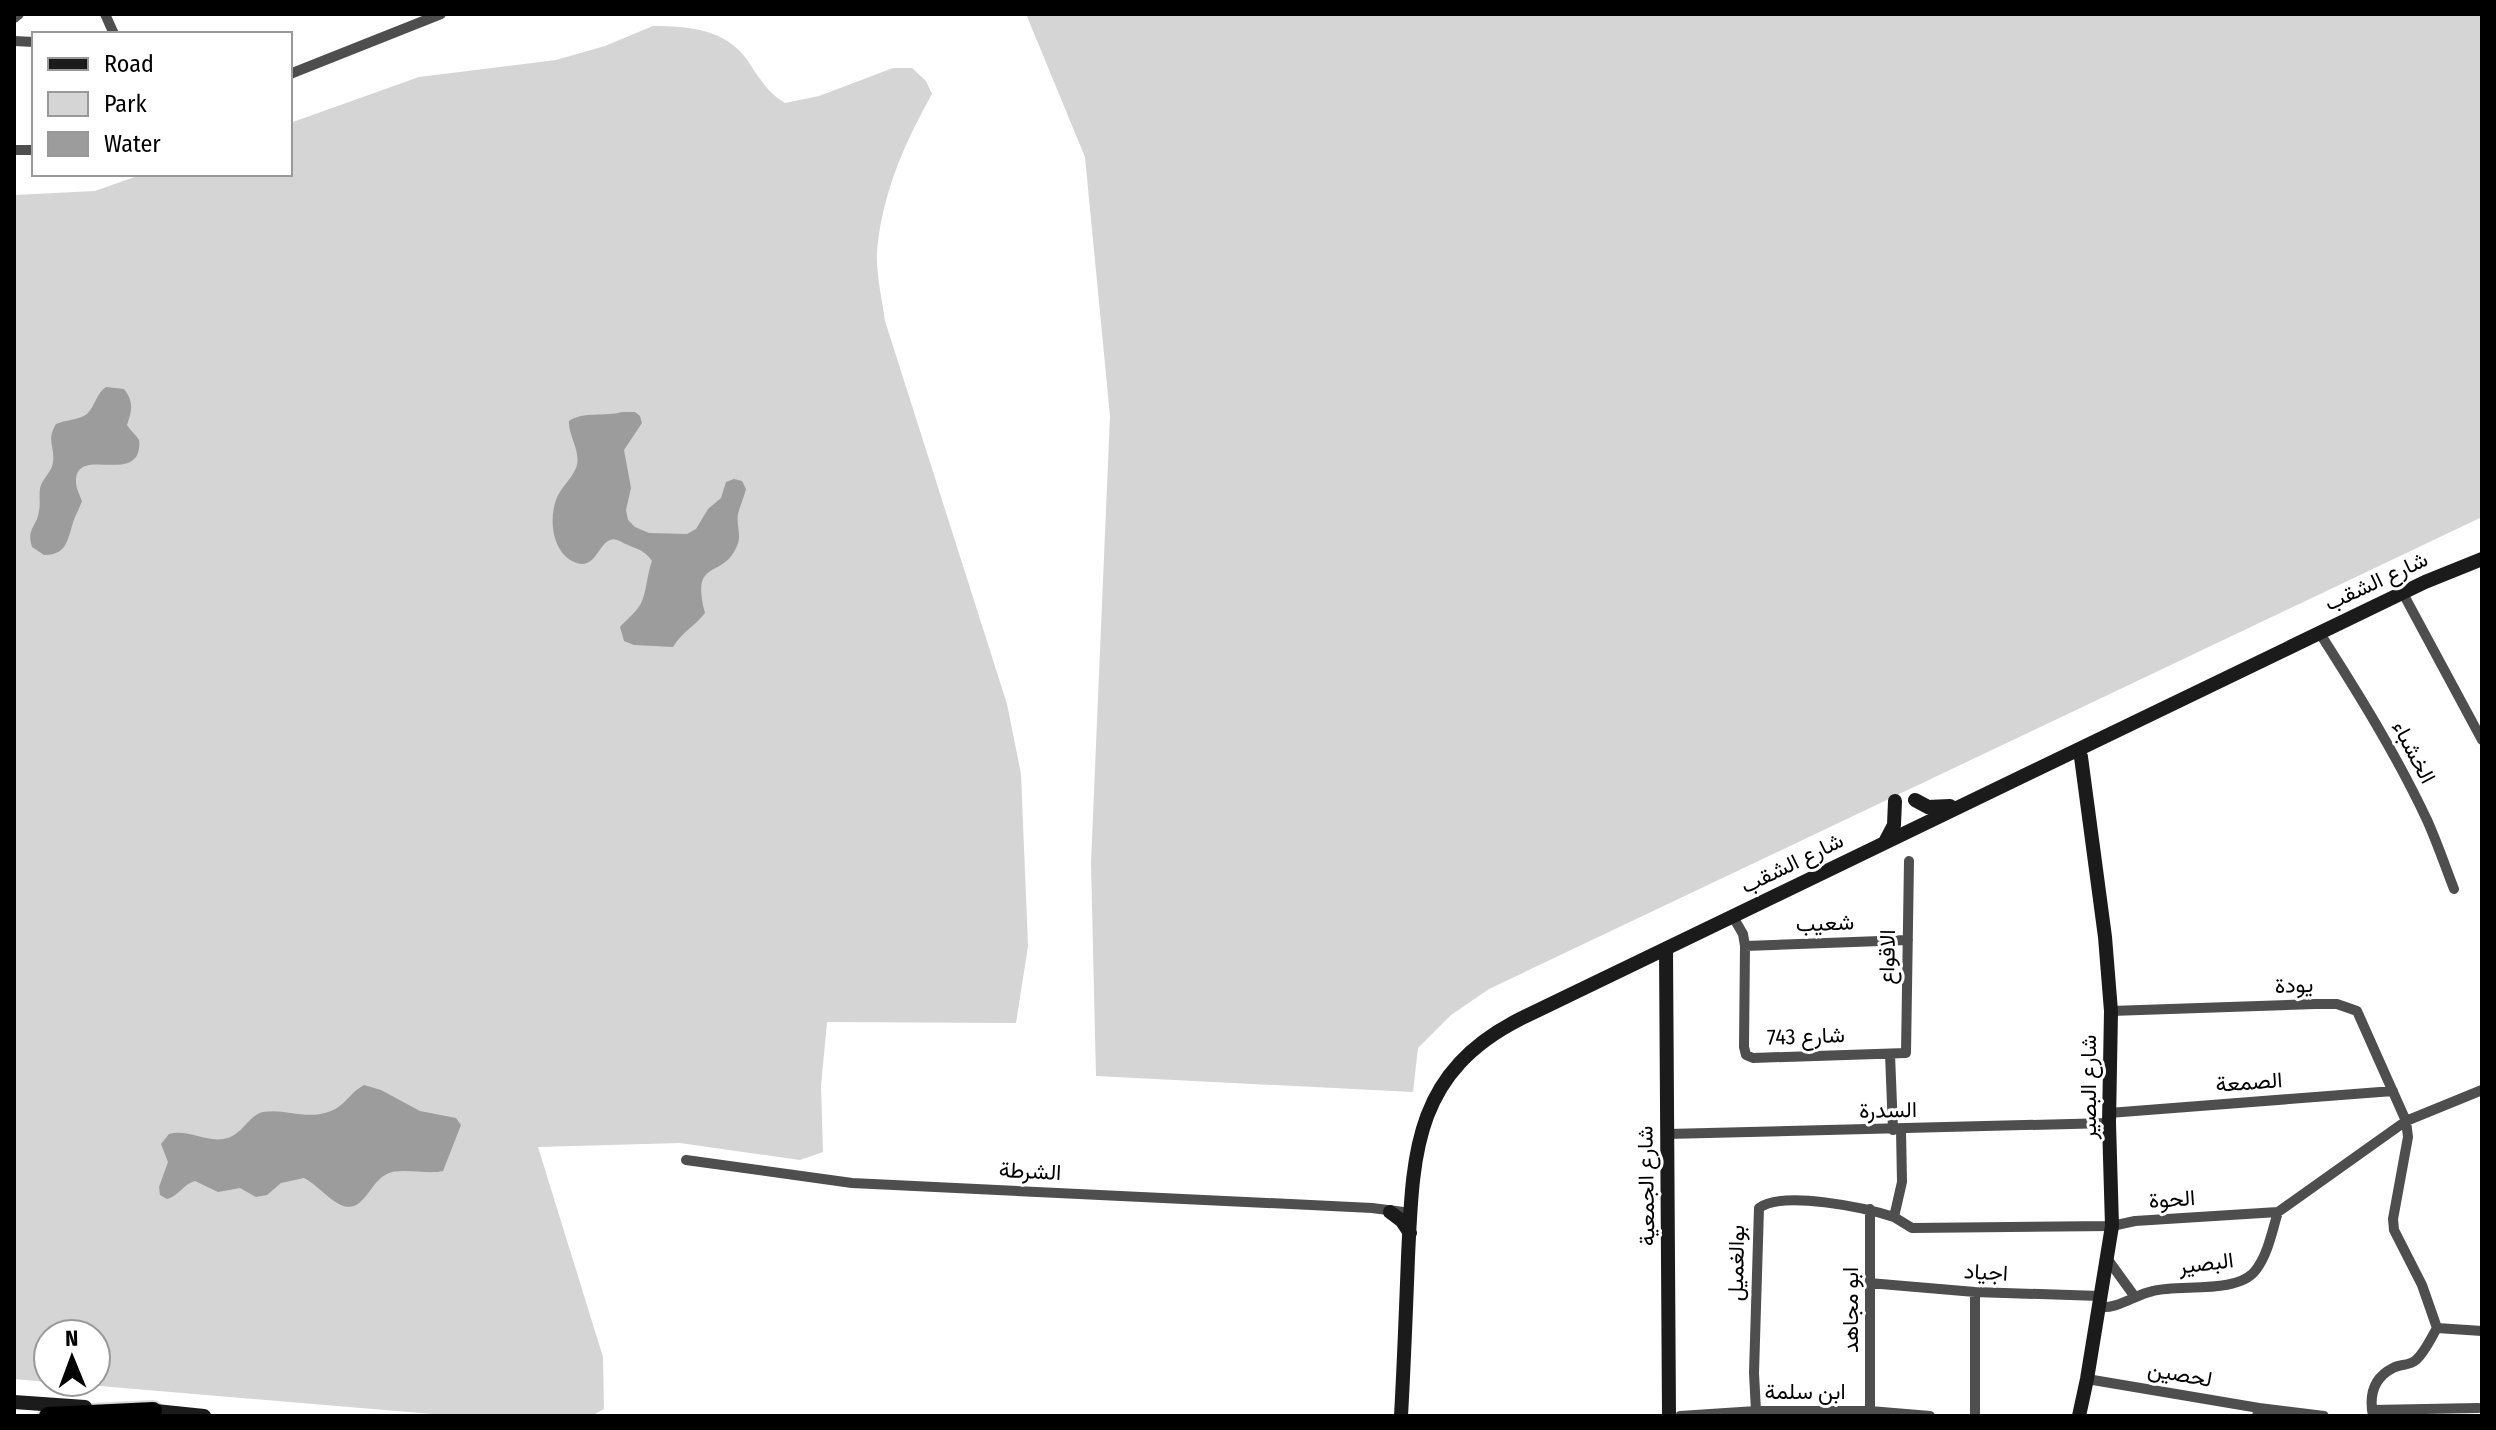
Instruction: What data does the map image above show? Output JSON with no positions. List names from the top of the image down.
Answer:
{
  "streets": {
    "street": [
      "شارع الشقب",
      "الخشباء",
      "شعيب",
      "الاقواع",
      "يودة",
      "شارع 743",
      "الصمعة",
      "شارع البصير",
      "السدرة",
      "الشرطة",
      "شارع الجمعية",
      "الحوة",
      "بوالغميل",
      "البصير",
      "اجياد",
      "ابو مجاهد",
      "لحصين",
      "ابن سلمة"
    ]
  },
  "crossings": [
    ["شارع الشقب", "الخشباء"],
    ["شارع الشقب", "شارع 743"],
    ["شارع الشقب", "شارع البصير"],
    ["شارع الشقب", "الشرطة"],
    ["شارع الشقب", "شارع الجمعية"],
    ["شعيب", "الاقواع"],
    ["شعيب", "شارع 743"],
    ["الاقواع", "شارع 743"],
    ["يودة", "الصمعة"],
    ["يودة", "شارع البصير"],
    ["الصمعة", "شارع البصير"],
    ["الصمعة", "السدرة"],
    ["شارع البصير", "السدرة"],
    ["شارع البصير", "الحوة"],
    ["شارع البصير", "البصير"],
    ["شارع البصير", "اجياد"],
    ["شارع البصير", "لحصين"],
    ["السدرة", "شارع الجمعية"],
    ["الحوة", "بوالغميل"],
    ["الحوة", "البصير"],
    ["بوالغميل", "ابو مجاهد"],
    ["بوالغميل", "ابن سلمة"],
    ["البصير", "اجياد"],
    ["اجياد", "ابو مجاهد"],
    ["ابو مجاهد", "ابن سلمة"]
  ],
  "legend": ["Road", "Park", "Water"],
  "north": "top"
}
